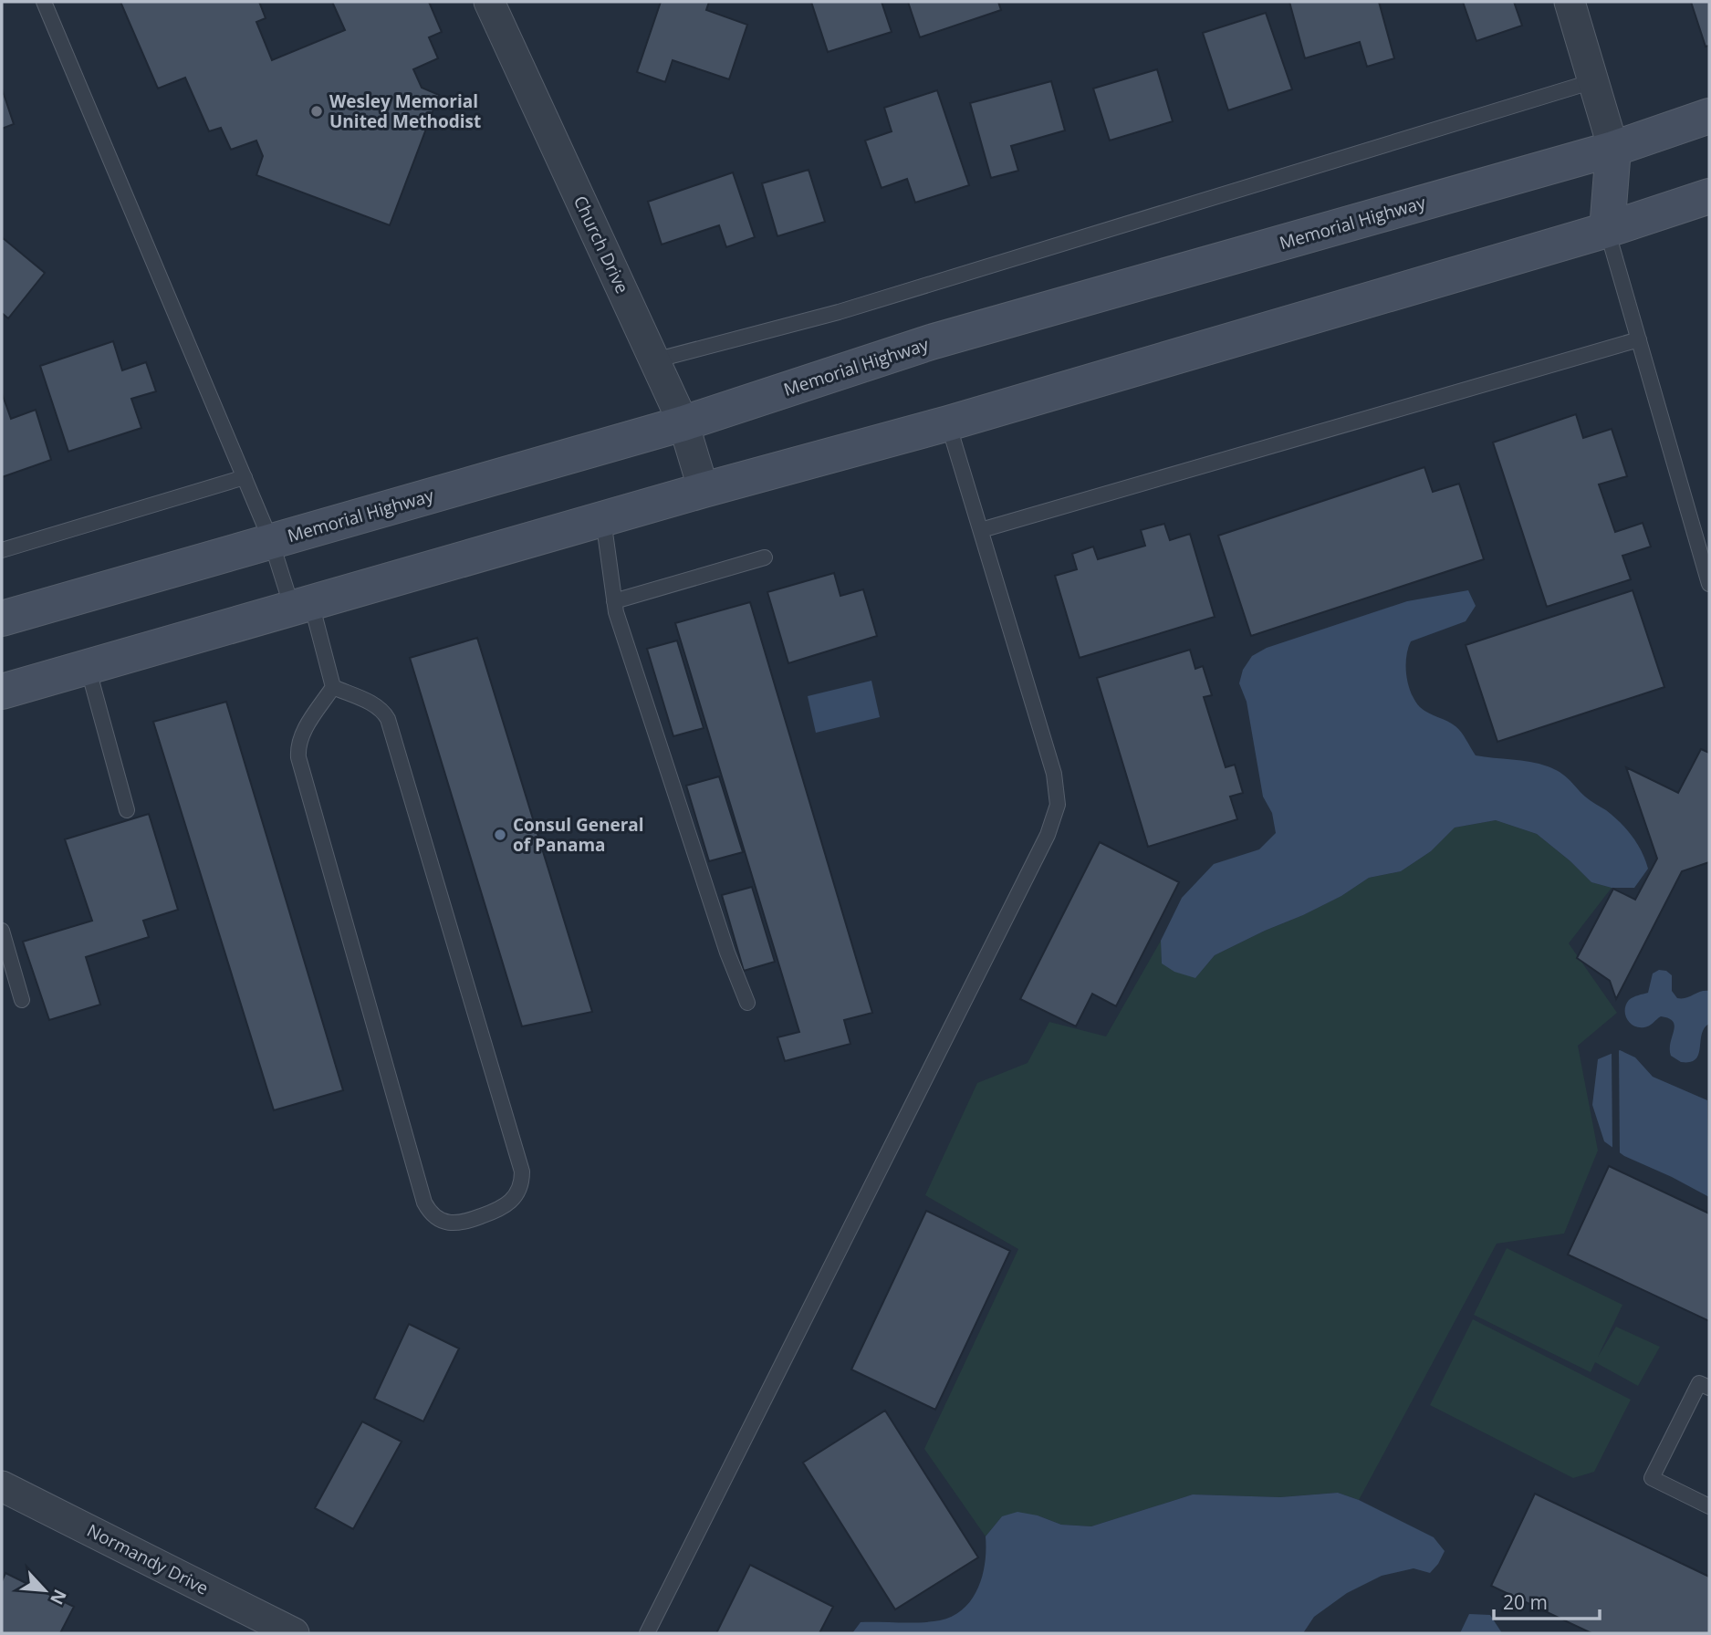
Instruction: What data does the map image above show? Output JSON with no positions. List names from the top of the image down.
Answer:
{
  "streets": {
    "main road": ["Memorial Highway"],
    "street": ["Church Drive", "Normandy Drive"]
  },
  "crossings": [
    ["Memorial Highway", "Church Drive"]
  ],
  "places": ["Wesley Memorial United Methodist", "Consul General of Panama"],
  "scale_bar": "20 m",
  "north": "bottom right"
}
